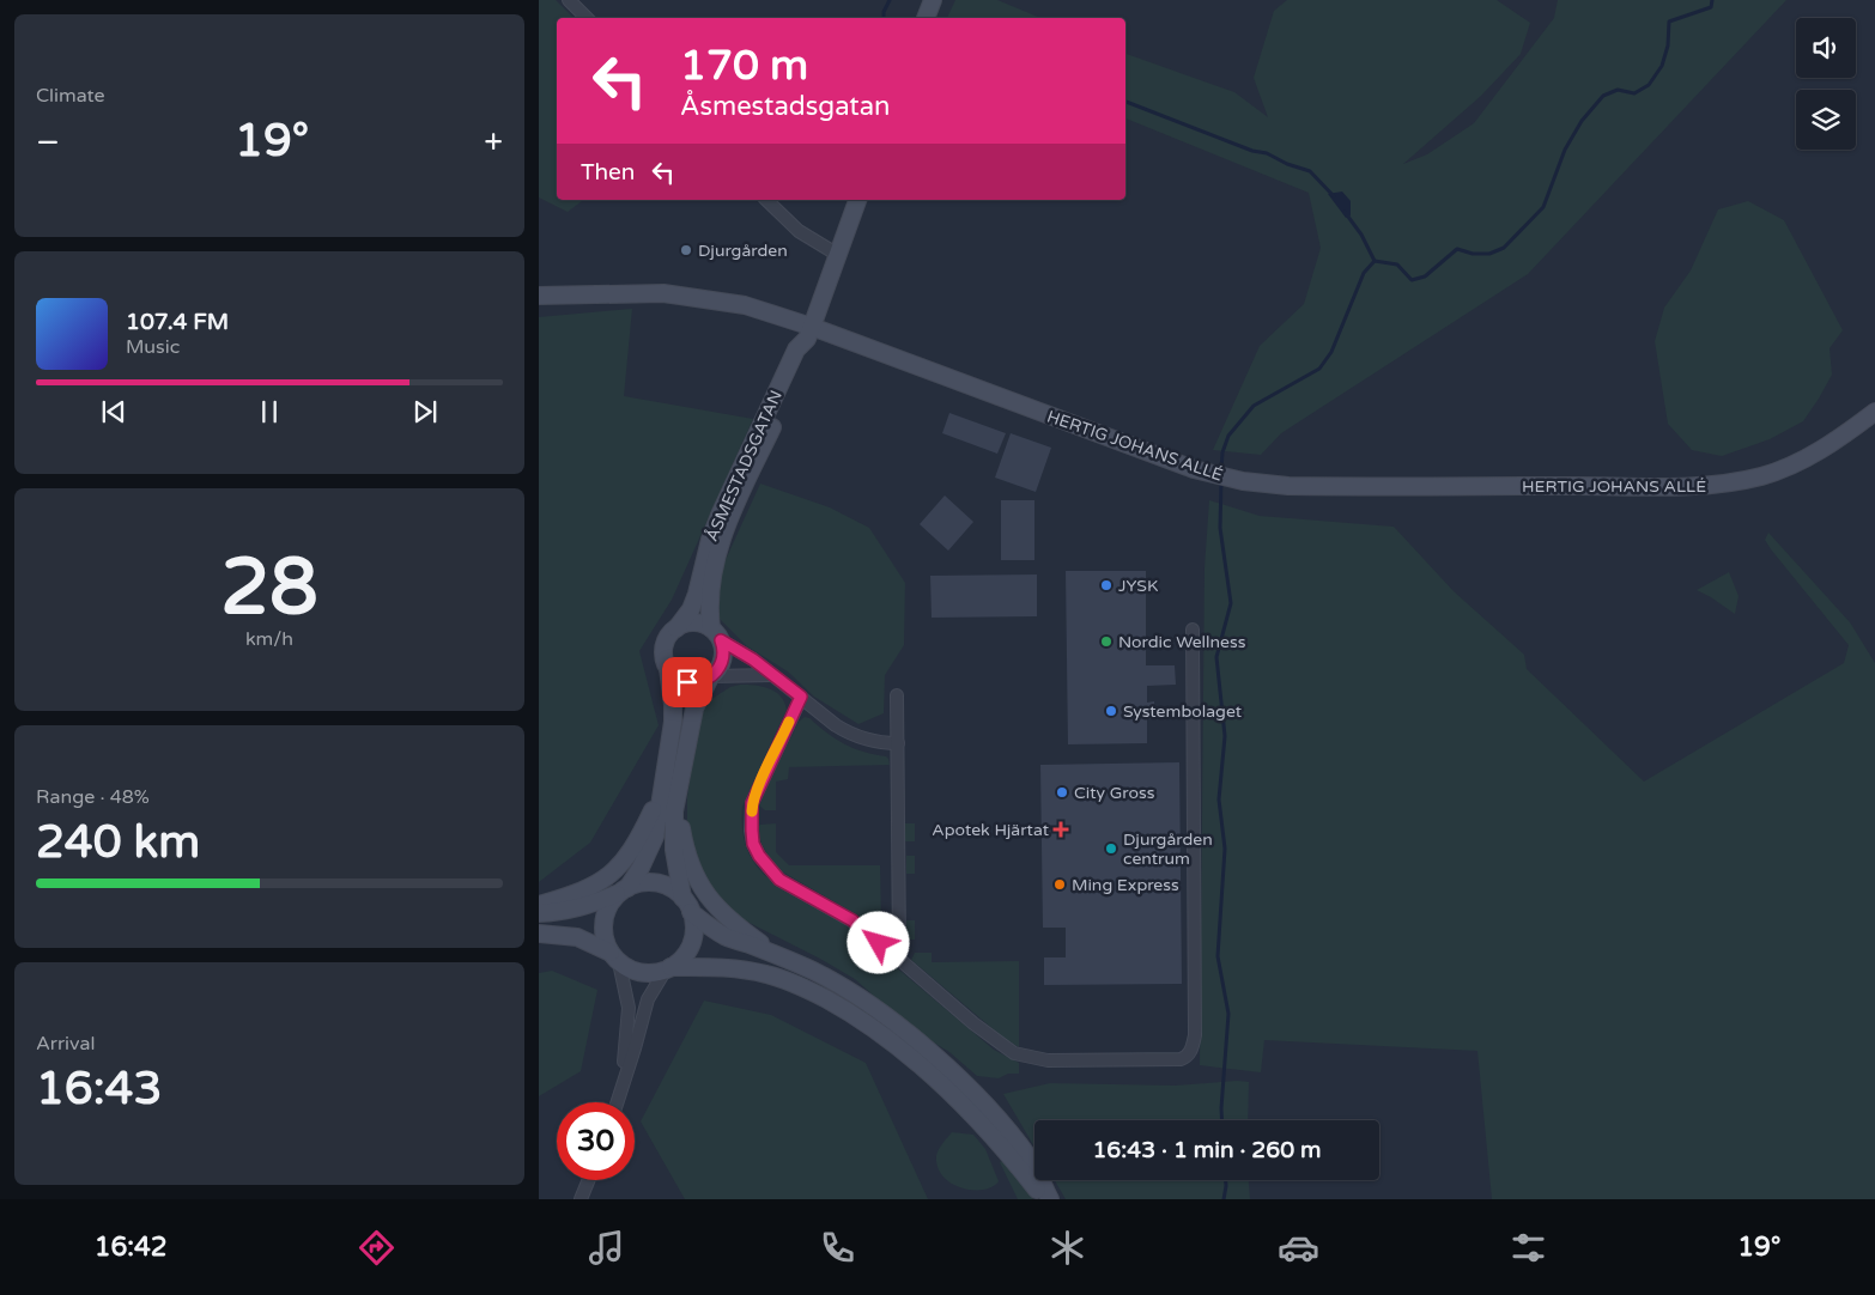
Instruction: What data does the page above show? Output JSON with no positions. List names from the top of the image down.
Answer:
{
  "streets": {
    "street": ["HERTIG JOHANS ALLÉ", "ÅSMESTADSGATAN"]
  },
  "crossings": [
    ["HERTIG JOHANS ALLÉ", "ÅSMESTADSGATAN"]
  ],
  "places": {
    "other": [
      "Djurgården",
      "JYSK",
      "Nordic Wellness",
      "Systembolaget",
      "City Gross",
      "Djurgården centrum",
      "Ming Express"
    ],
    "health": ["Apotek Hjärtat"]
  },
  "page": {
    "tile": [
      "Climate",
      ["28", "km/h"],
      ["Range · 48%", "240 km"],
      ["Arrival", "16:43"]
    ],
    "turn": ["170 m", "Åsmestadsgatan"],
    "heat": ["−", "19°", "+"],
    "then": "Then",
    "song": ["107.4 FM", "Music"],
    "limit": "30",
    "trip": "16:43 · 1 min · 260 m",
    "tabs": ["16:42", "19°"]
  }
}
